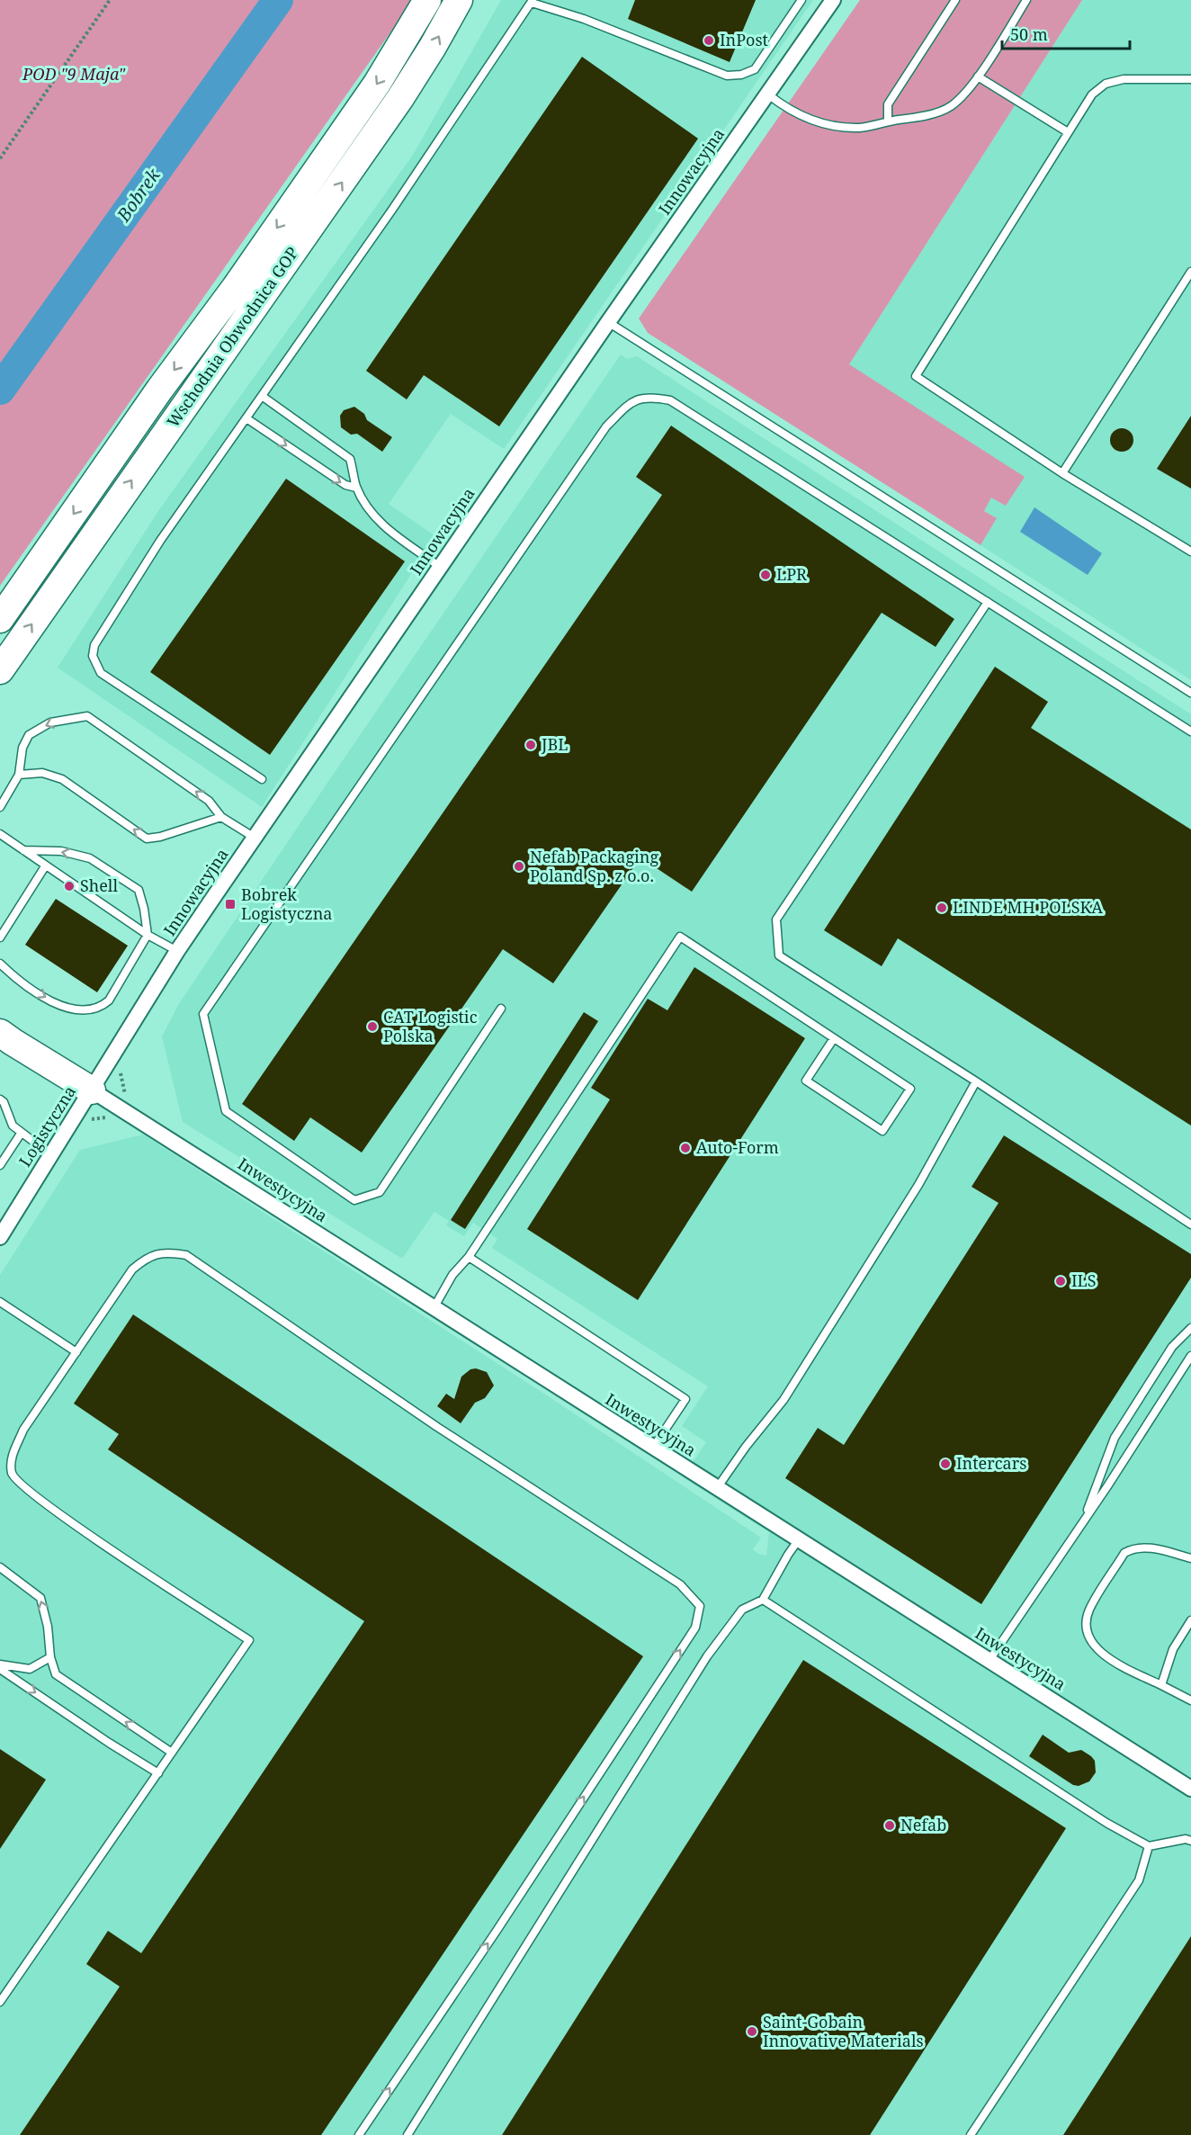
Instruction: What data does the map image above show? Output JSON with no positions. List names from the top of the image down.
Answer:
{
  "streets": {
    "highway": ["Wschodnia Obwodnica GOP"],
    "street": ["Innowacyjna", "Logistyczna", "Inwestycyjna"]
  },
  "crossings": [
    ["Innowacyjna", "Logistyczna"],
    ["Innowacyjna", "Inwestycyjna"],
    ["Logistyczna", "Inwestycyjna"]
  ],
  "water": ["Bobrek"],
  "parks": ["POD \"9 Maja\""],
  "places": {
    "other": [
      "InPost",
      "LPR",
      "JBL",
      "Nefab Packaging Poland Sp. z o.o.",
      "Shell",
      "LINDE MH POLSKA",
      "CAT Logistic Polska",
      "Auto-Form",
      "ILS",
      "Intercars",
      "Nefab",
      "Saint-Gobain Innovative Materials"
    ],
    "transit": ["Bobrek Logistyczna"]
  },
  "scale_bar": "50 m"
}
